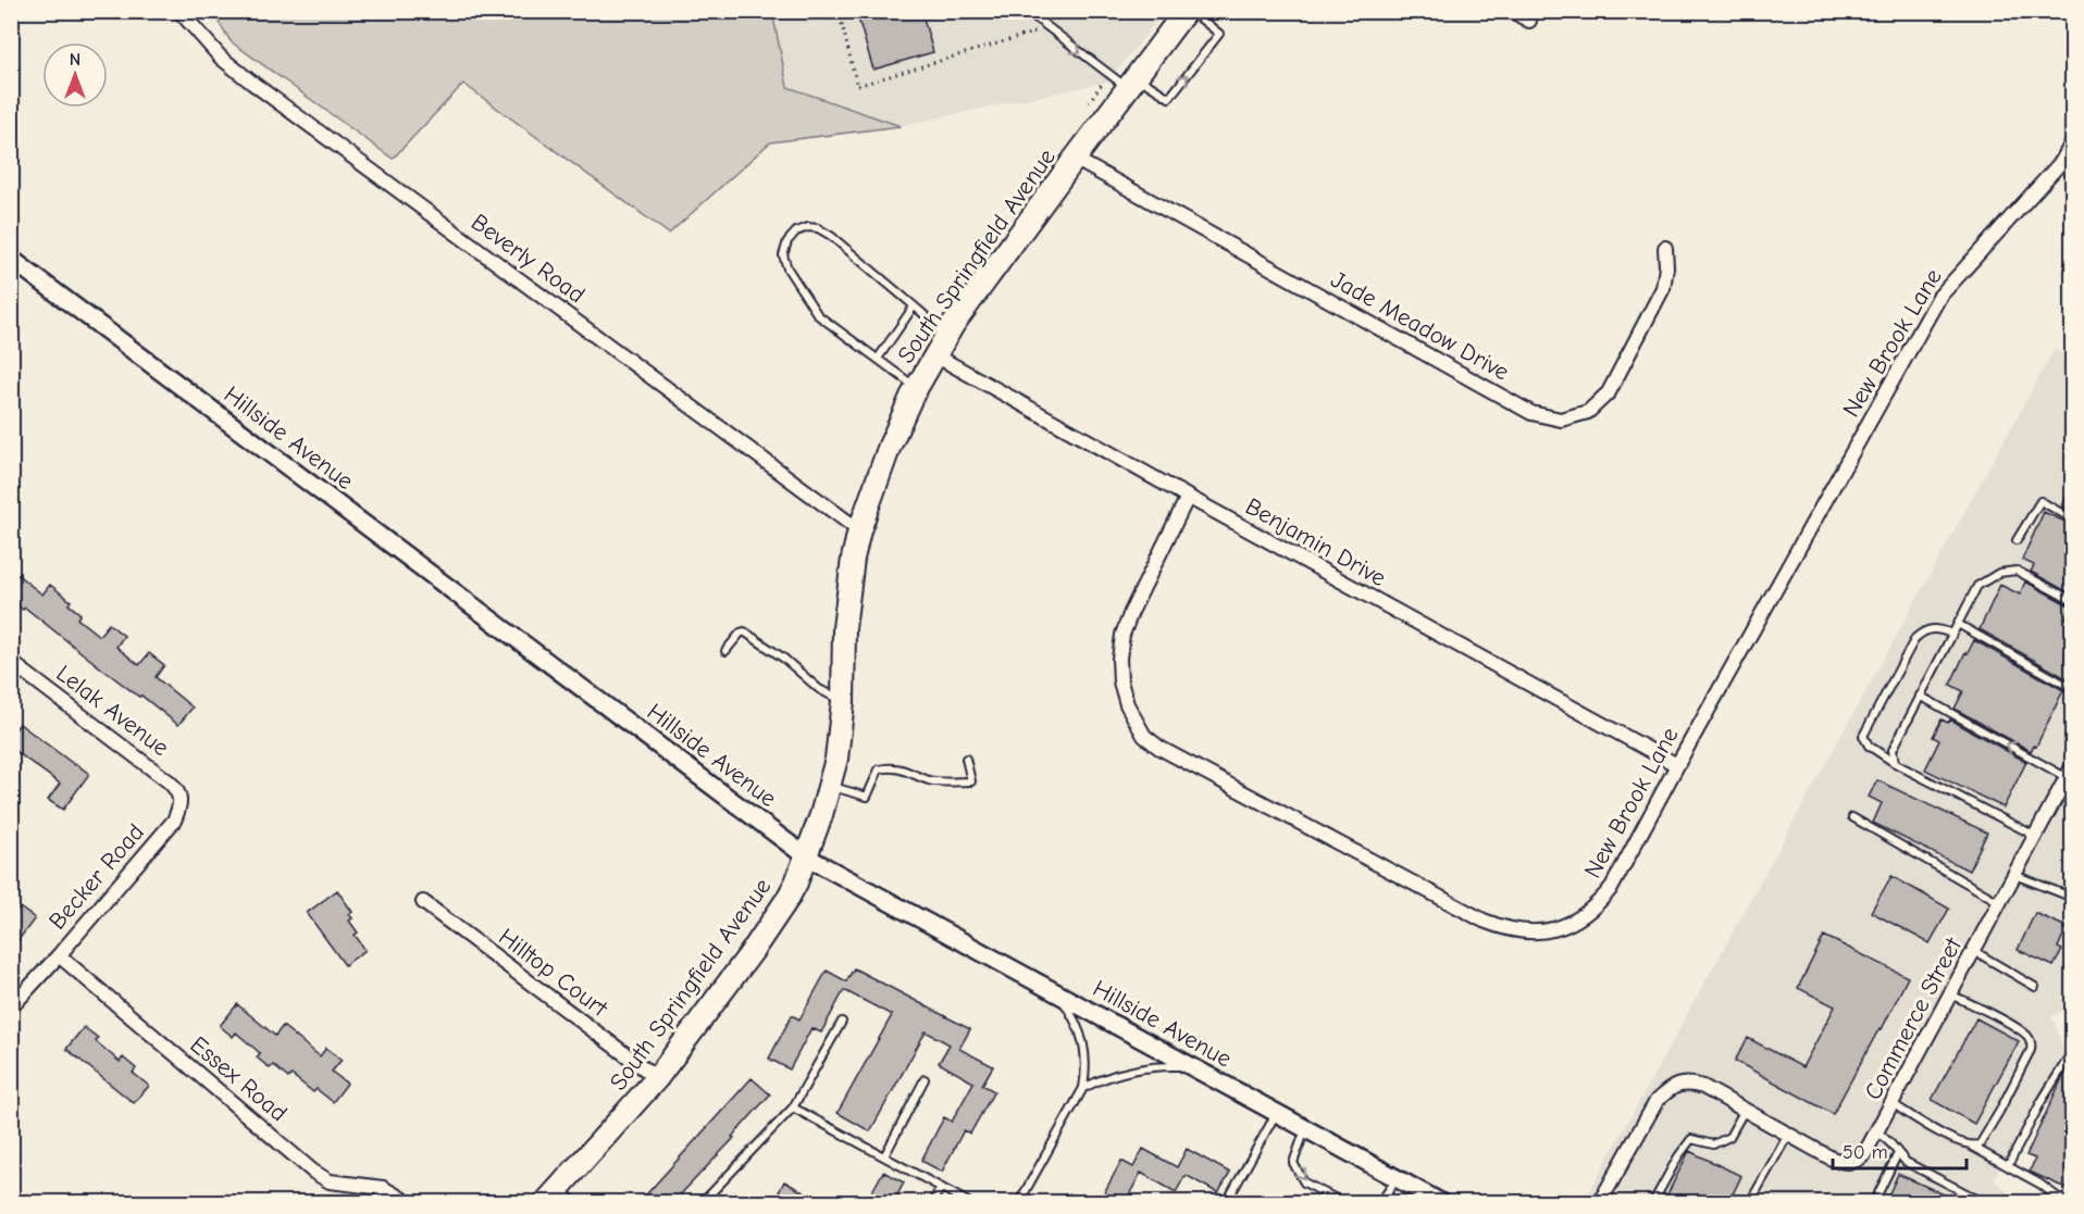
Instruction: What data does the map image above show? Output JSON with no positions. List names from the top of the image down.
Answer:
{
  "streets": {
    "main road": ["South Springfield Avenue"],
    "street": [
      "Beverly Road",
      "Jade Meadow Drive",
      "New Brook Lane",
      "Hillside Avenue",
      "Benjamin Drive",
      "Lelak Avenue",
      "Becker Road",
      "Hilltop Court",
      "Commerce Street",
      "Essex Road"
    ]
  },
  "crossings": [
    ["South Springfield Avenue", "Beverly Road"],
    ["South Springfield Avenue", "Jade Meadow Drive"],
    ["South Springfield Avenue", "Hillside Avenue"],
    ["South Springfield Avenue", "Benjamin Drive"],
    ["South Springfield Avenue", "Hilltop Court"],
    ["New Brook Lane", "Benjamin Drive"],
    ["Lelak Avenue", "Becker Road"],
    ["Becker Road", "Essex Road"]
  ],
  "scale_bar": "50 m",
  "north": "top"
}
